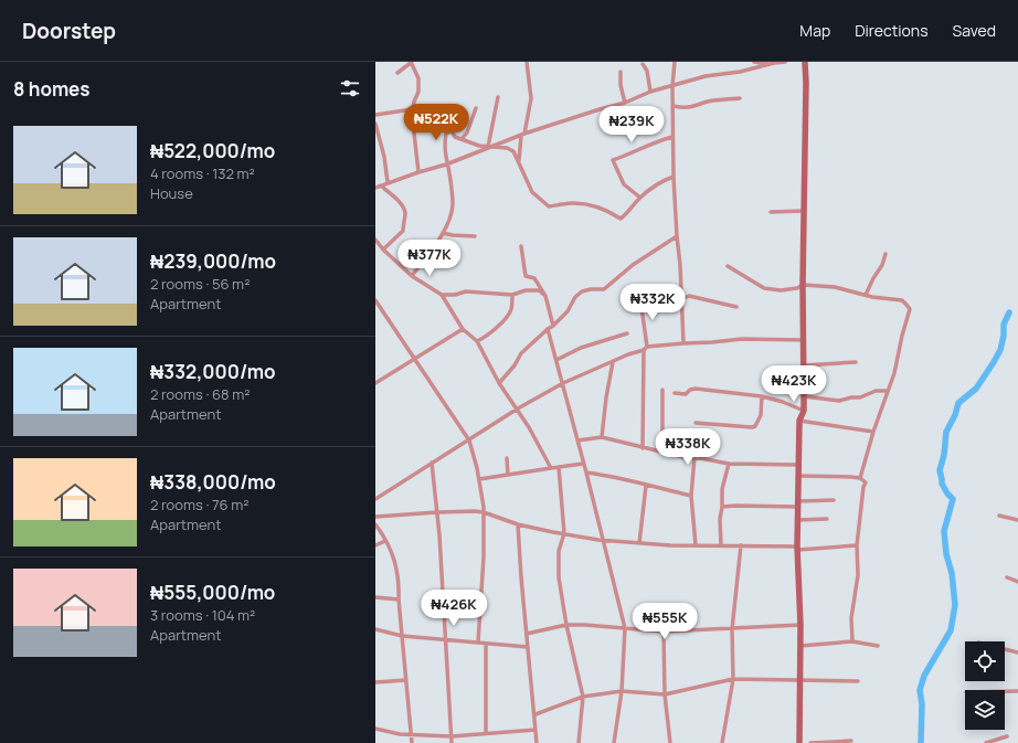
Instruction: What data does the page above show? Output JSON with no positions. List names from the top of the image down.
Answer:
{
  "page": {
    "header": "Doorstep",
    "nav": ["Map", "Directions", "Saved"],
    "heading": "8 homes",
    "price": [
      "₦522K",
      "₦239K",
      "₦377K",
      "₦332K",
      "₦423K",
      "₦338K",
      "₦426K",
      "₦555K"
    ],
    "list": [
      {
        "name": "₦522,000/mo",
        "note": "4 rooms · 132 m² · House"
      },
      {
        "name": "₦239,000/mo",
        "note": "2 rooms · 56 m² · Apartment"
      },
      {
        "name": "₦332,000/mo",
        "note": "2 rooms · 68 m² · Apartment"
      },
      {
        "name": "₦338,000/mo",
        "note": "2 rooms · 76 m² · Apartment"
      },
      {
        "name": "₦555,000/mo",
        "note": "3 rooms · 104 m² · Apartment"
      }
    ]
  }
}
